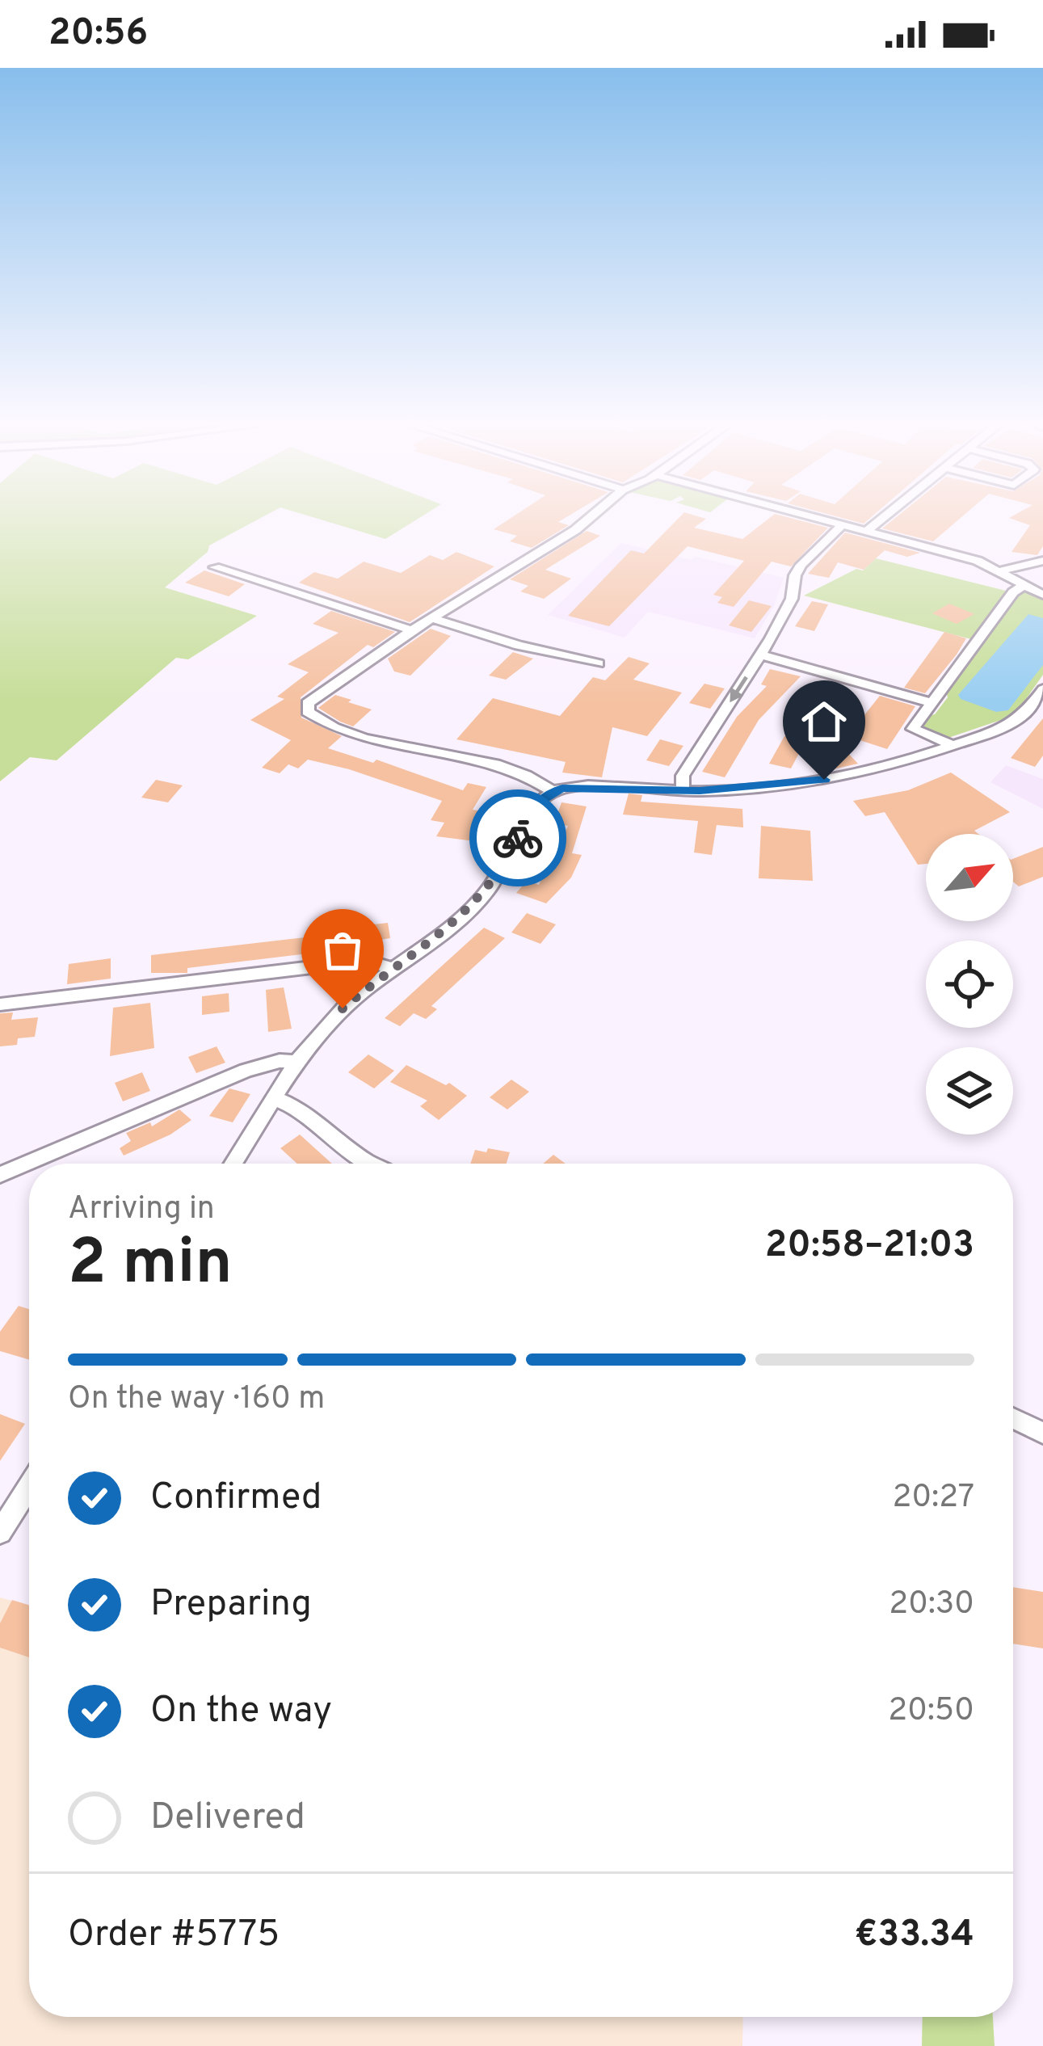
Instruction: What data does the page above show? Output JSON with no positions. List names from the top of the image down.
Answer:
{
  "north": "top right",
  "page": {
    "status": "20:56",
    "heading": ["2 min", "Arriving in", "20:58–21:03"],
    "panel": ["Order #5775", "€33.34"],
    "bar": "On the way · 160 m",
    "list": [
      ["Confirmed", "20:27"],
      ["Preparing", "20:30"],
      ["On the way", "20:50"],
      "Delivered"
    ]
  }
}
